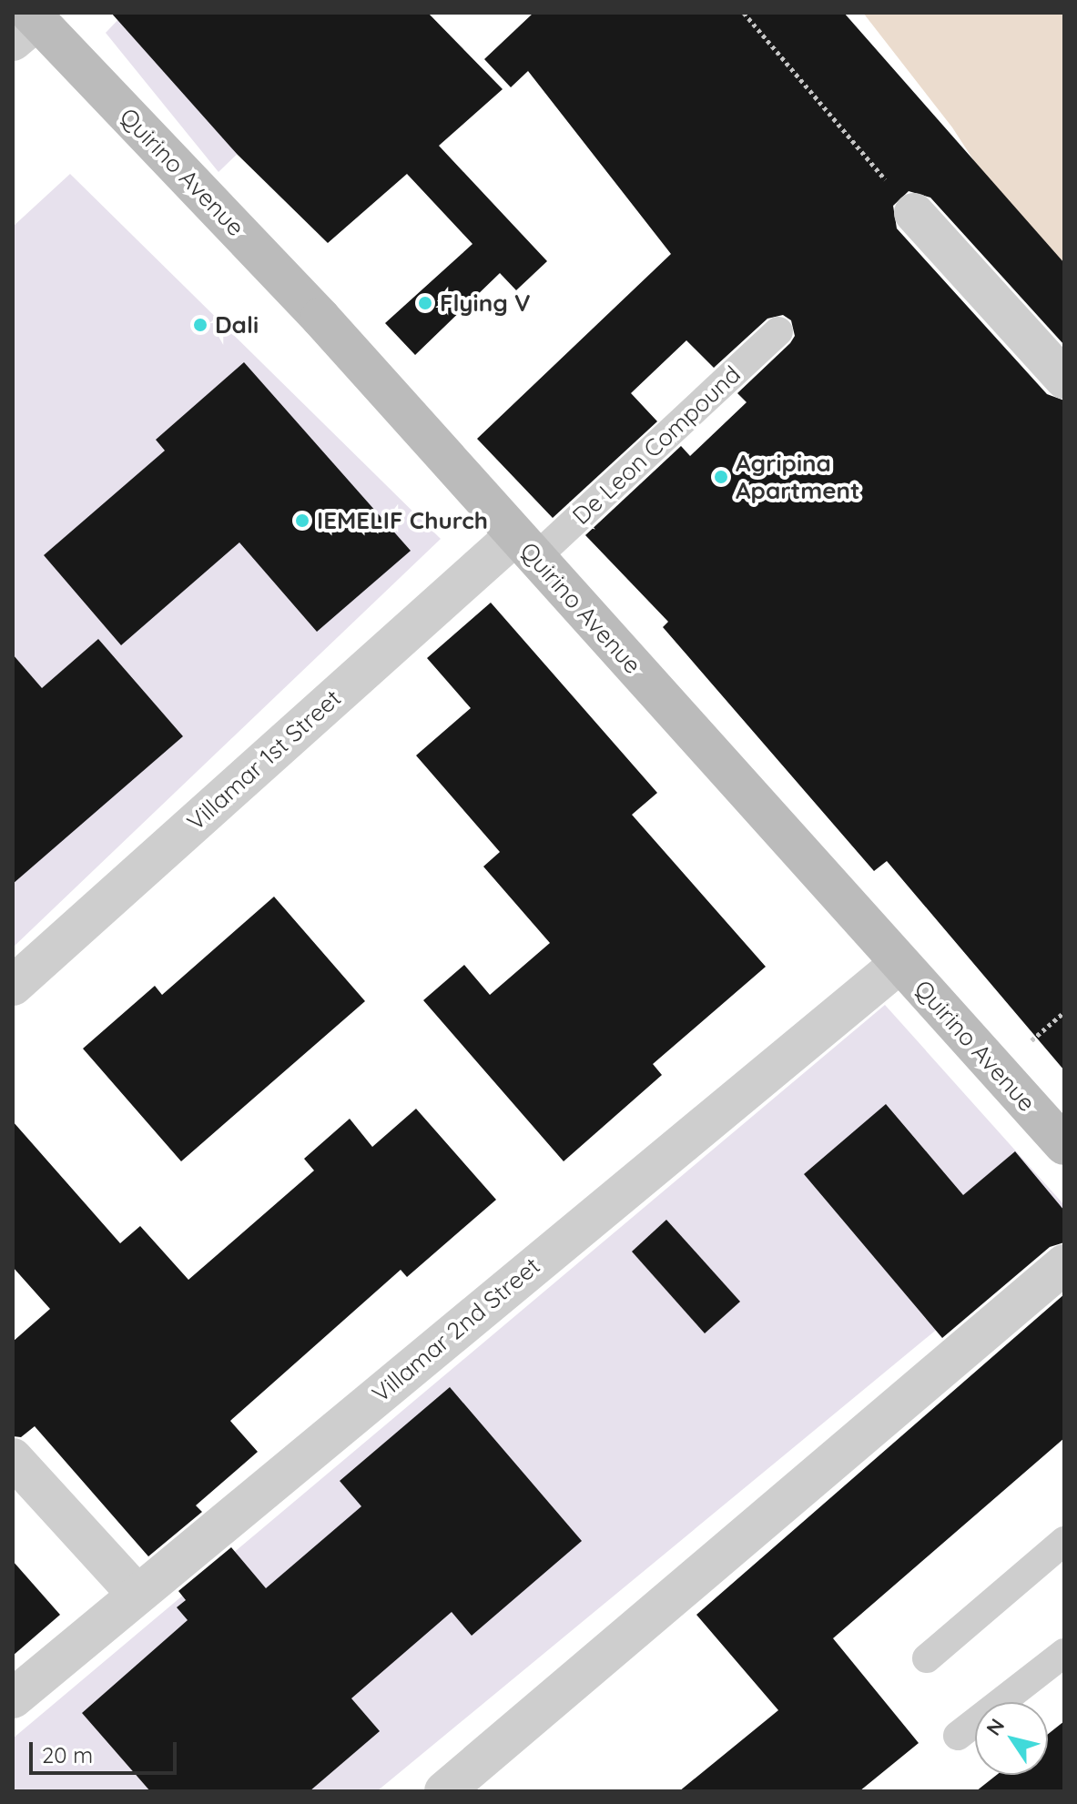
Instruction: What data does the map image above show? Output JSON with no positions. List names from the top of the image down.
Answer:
{
  "streets": {
    "main road": ["Quirino Avenue"],
    "street": ["Villamar 1st Street", "Villamar 2nd Street"],
    "lane": ["De Leon Compound"]
  },
  "crossings": [
    ["Quirino Avenue", "De Leon Compound"],
    ["Quirino Avenue", "Villamar 1st Street"],
    ["Quirino Avenue", "Villamar 2nd Street"],
    ["De Leon Compound", "Villamar 1st Street"]
  ],
  "places": [
    "Flying V",
    "Dali",
    "Agripina Apartment",
    "IEMELIF Church"
  ],
  "scale_bar": "20 m",
  "north": "top left"
}
